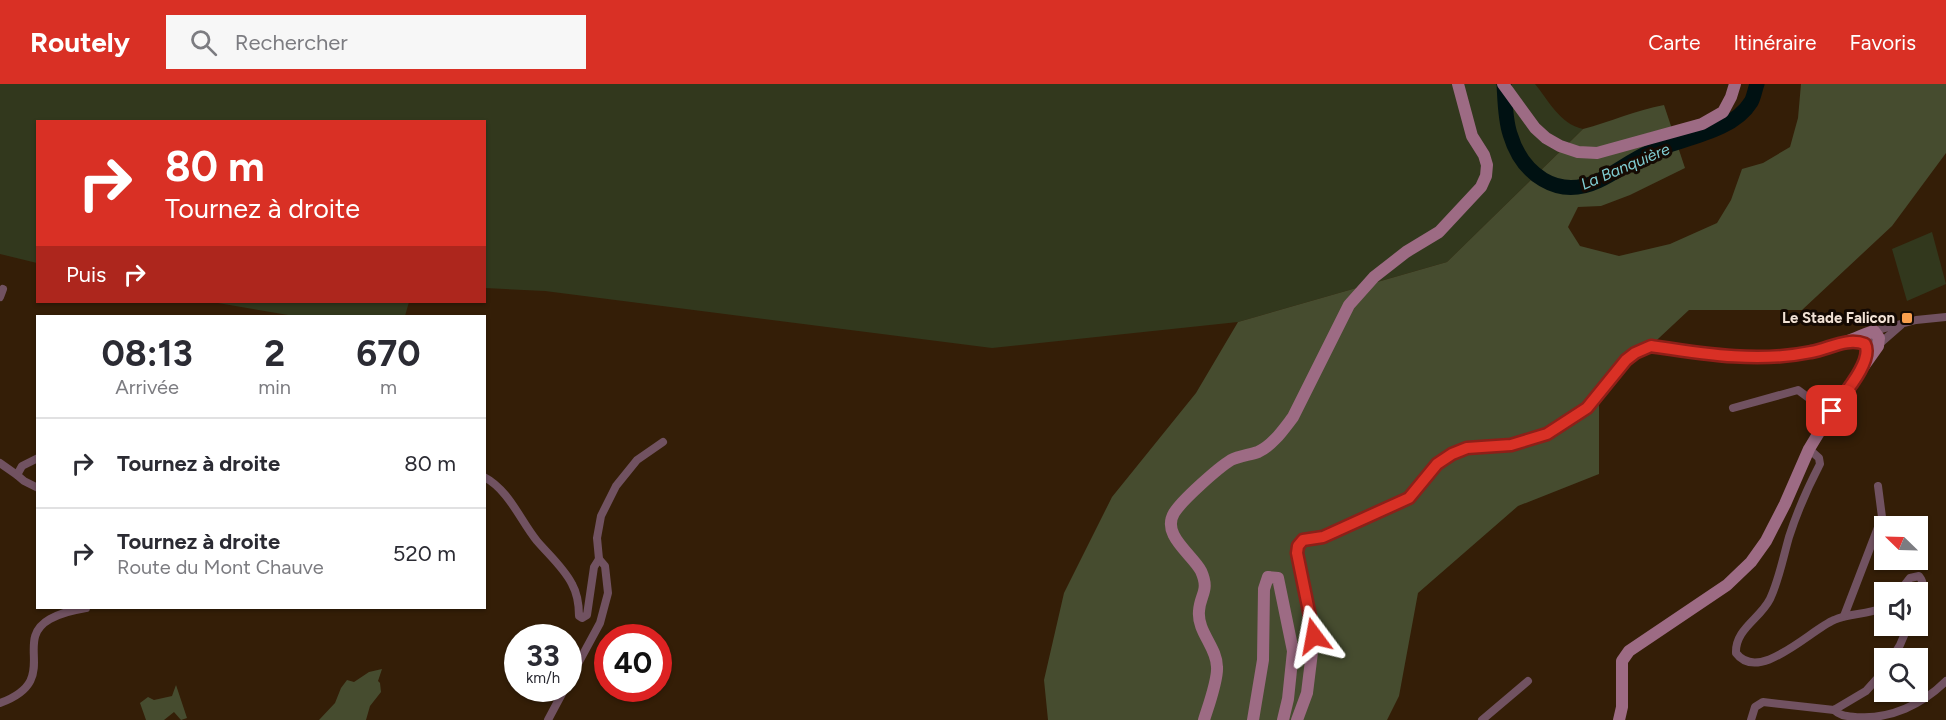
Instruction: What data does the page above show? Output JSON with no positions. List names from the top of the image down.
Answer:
{
  "water": ["La Banquière"],
  "places": {
    "transit": ["Le Stade Falicon"]
  },
  "north": "top left",
  "page": {
    "header": "Routely",
    "search": "Rechercher",
    "nav": ["Carte", "Itinéraire", "Favoris"],
    "turn": ["80 m", "Tournez à droite"],
    "then": "Puis",
    "eta": [
      "08:13",
      "Arrivée",
      "2",
      "min",
      "670",
      "m"
    ],
    "list": [
      {
        "name": "Tournez à droite",
        "value": "80 m"
      },
      {
        "name": "Tournez à droite",
        "note": "Route du Mont Chauve",
        "value": "520 m"
      }
    ],
    "speed": "33 km/h",
    "limit": "40"
  }
}
